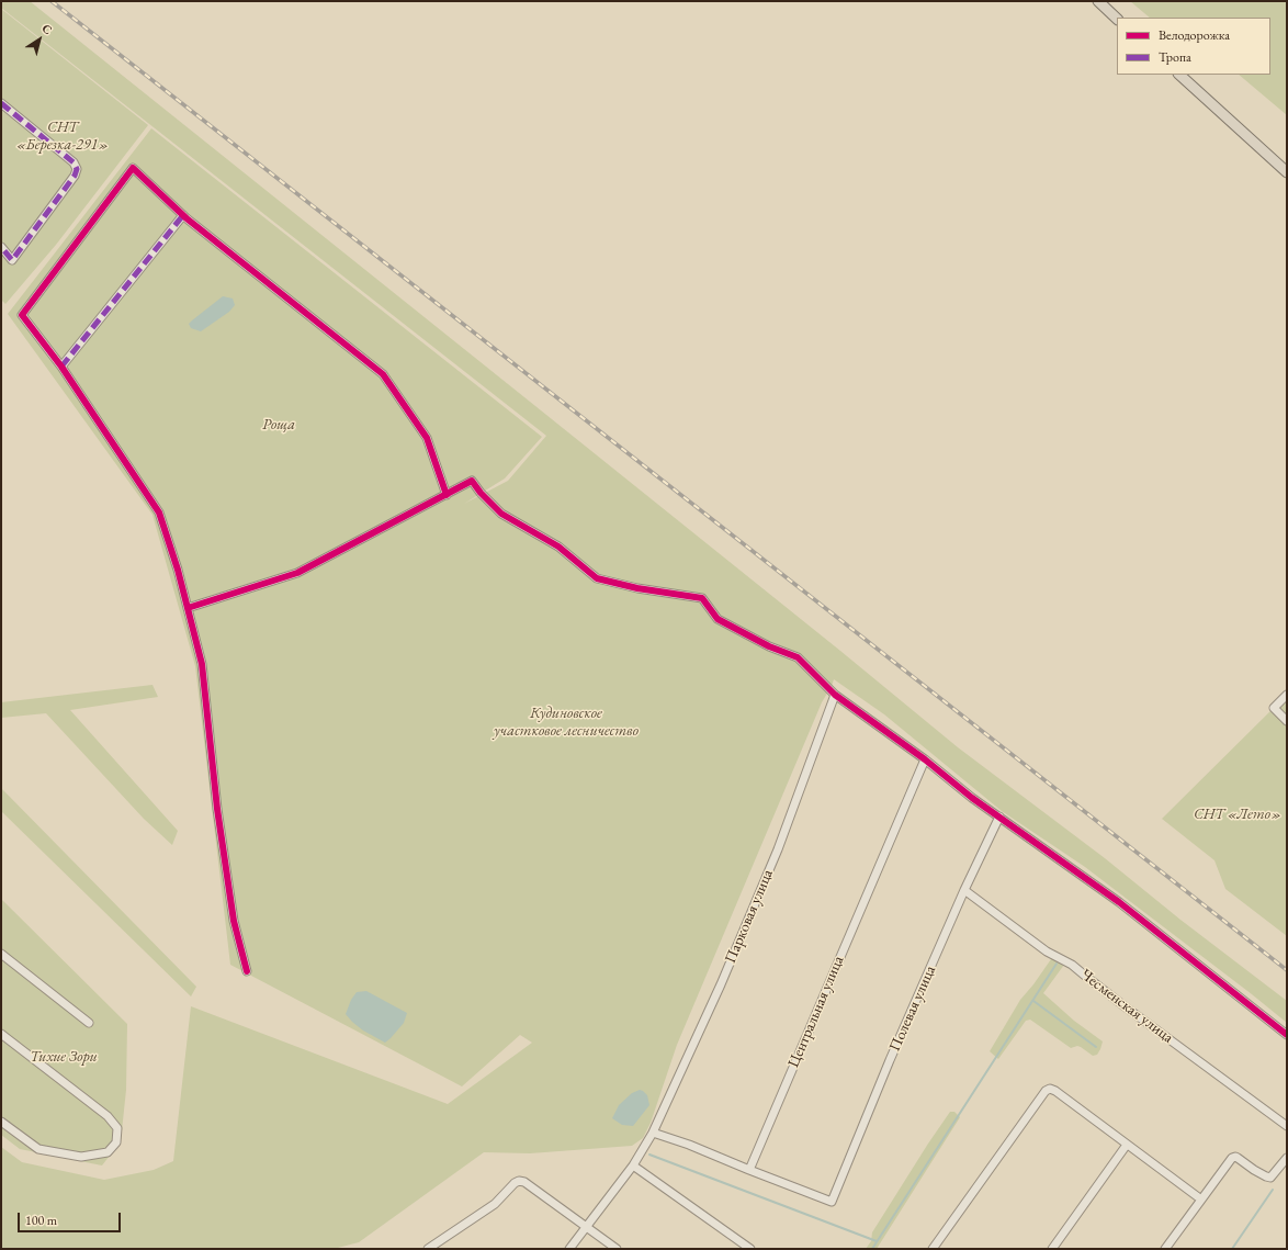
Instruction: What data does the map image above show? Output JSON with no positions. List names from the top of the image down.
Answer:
{
  "streets": {
    "street": [
      "Парковая улица",
      "Чесменская улица",
      "Полевая улица",
      "Центральная улица"
    ]
  },
  "crossings": [
    ["Чесменская улица", "Полевая улица"],
    ["Полевая улица", "Центральная улица"]
  ],
  "parks": [
    "СНТ «Березка-291»",
    "Роща",
    "Кудиновское участковое лесничество",
    "СНТ «Лето»",
    "Тихие Зори"
  ],
  "legend": ["Велодорожка", "Тропа"],
  "scale_bar": "100 m",
  "north": "top right"
}
